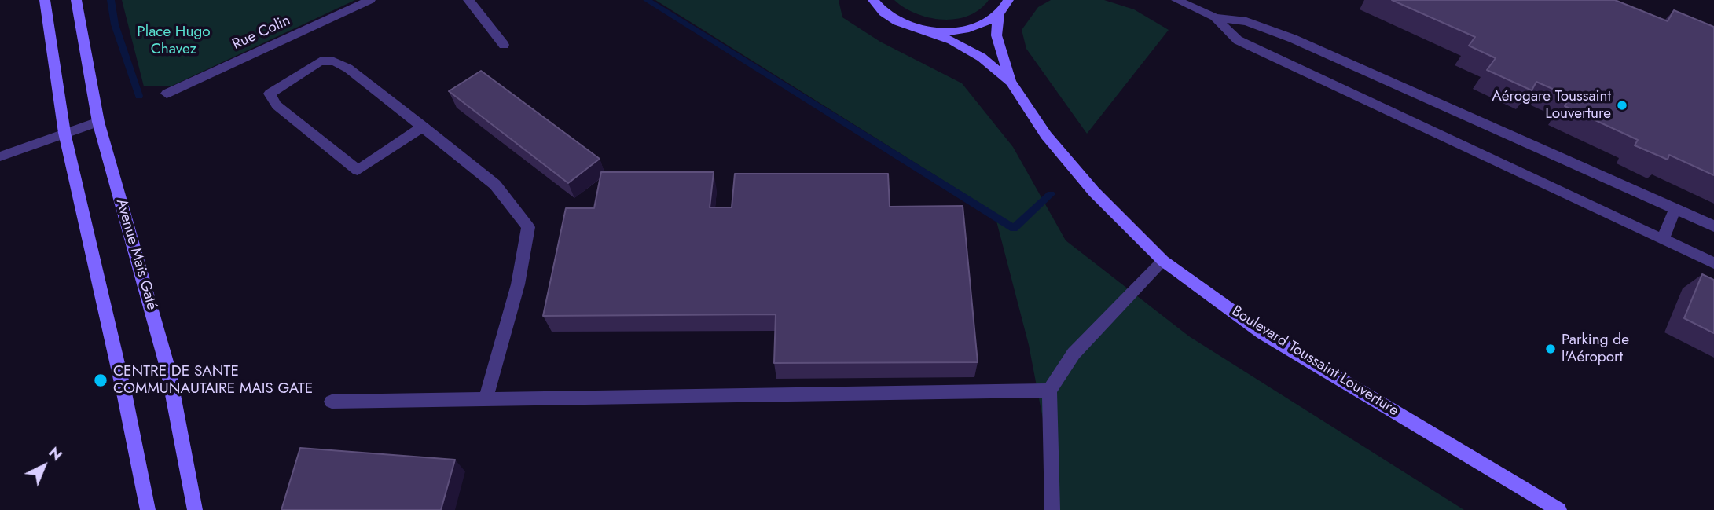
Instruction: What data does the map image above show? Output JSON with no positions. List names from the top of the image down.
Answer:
{
  "streets": {
    "main road": ["Avenue Maïs Gaté", "Boulevard Toussaint Louverture"],
    "street": ["Rue Colin"]
  },
  "parks": ["Place Hugo Chavez"],
  "places": ["Aérogare Toussaint Louverture", "Parking de l'Aéroport", "CENTRE DE SANTE COMMUNAUTAIRE MAIS GATE"],
  "north": "top right"
}
